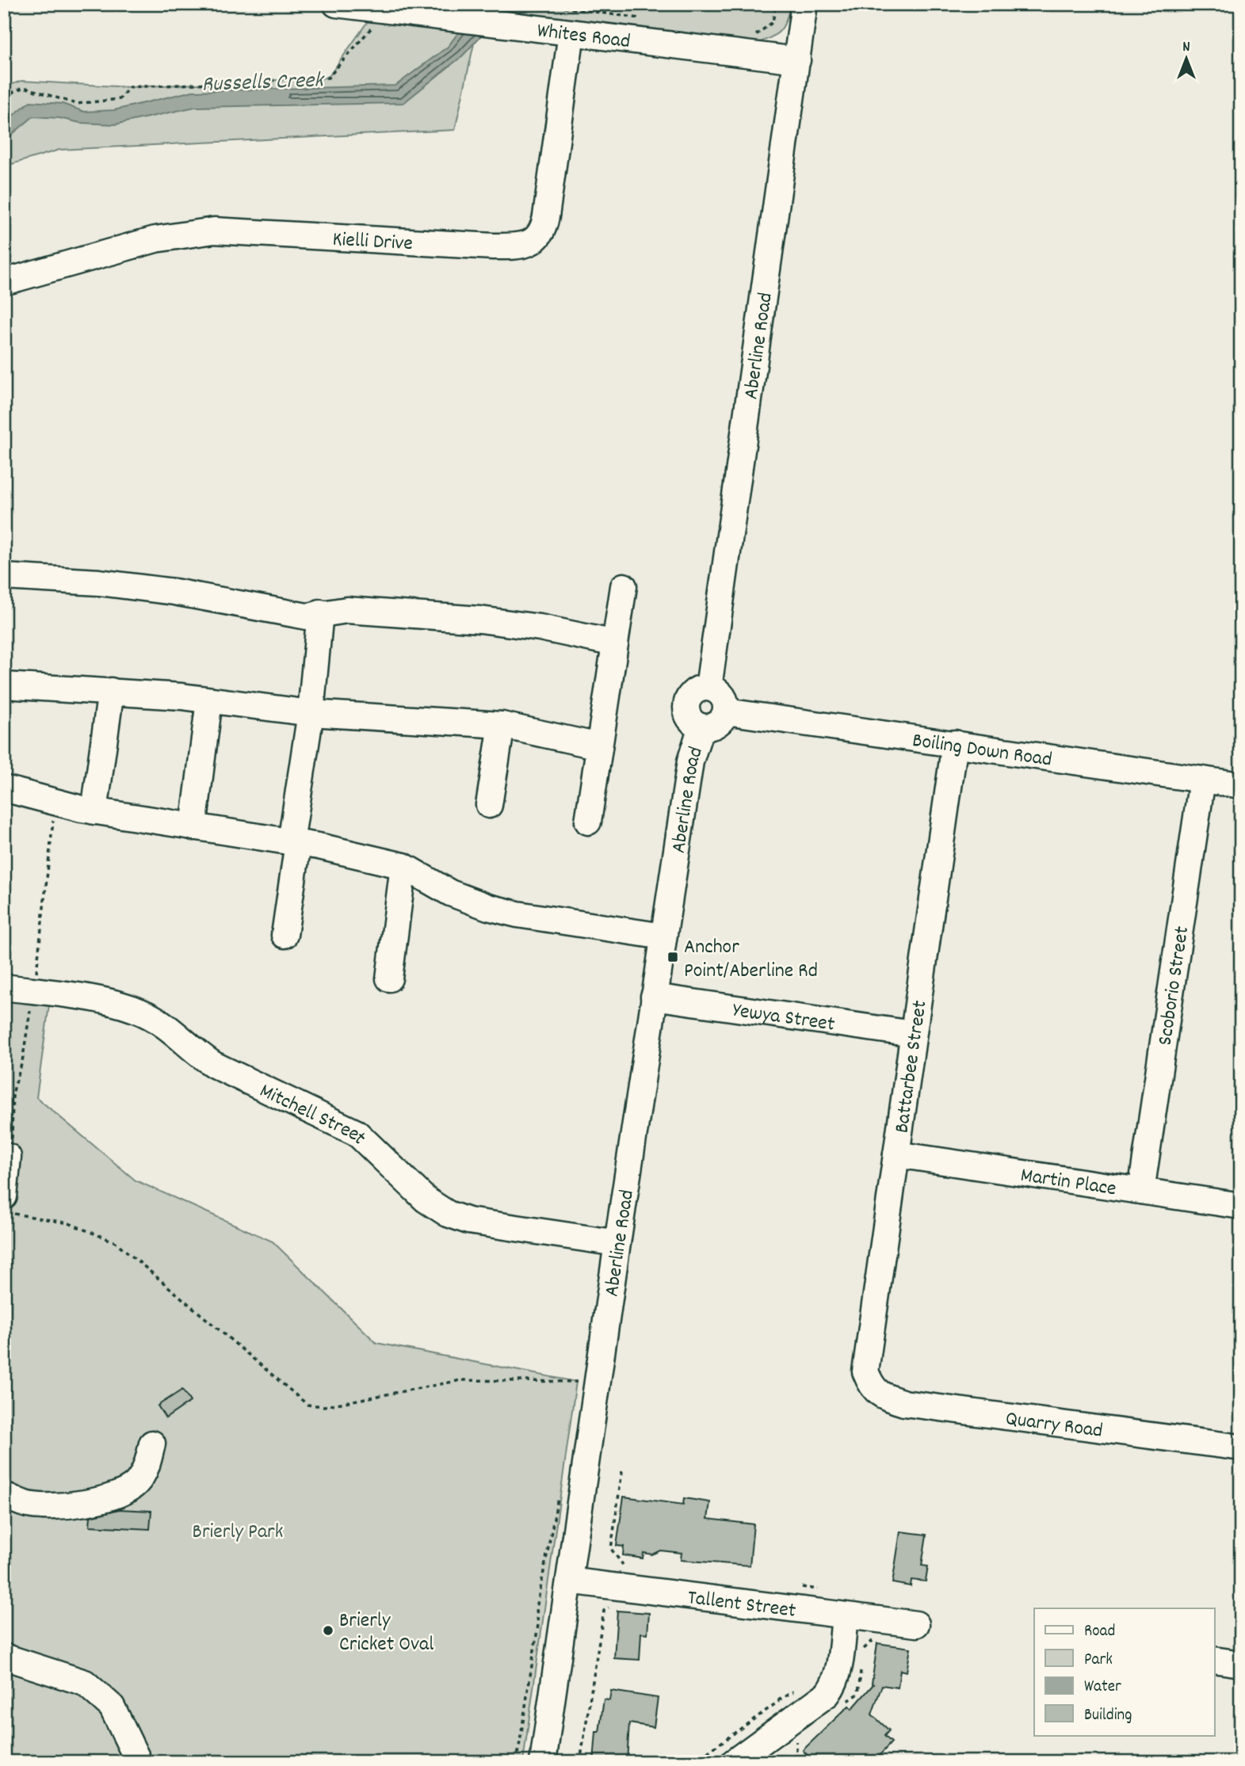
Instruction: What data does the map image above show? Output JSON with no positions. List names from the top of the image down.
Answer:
{
  "streets": {
    "street": [
      "Whites Road",
      "Kielli Drive",
      "Aberline Road",
      "Boiling Down Road",
      "Scoborio Street",
      "Yewya Street",
      "Battarbee Street",
      "Mitchell Street",
      "Martin Place",
      "Quarry Road",
      "Tallent Street"
    ]
  },
  "crossings": [
    ["Whites Road", "Kielli Drive"],
    ["Whites Road", "Aberline Road"],
    ["Aberline Road", "Boiling Down Road"],
    ["Aberline Road", "Yewya Street"],
    ["Aberline Road", "Mitchell Street"],
    ["Aberline Road", "Tallent Street"],
    ["Boiling Down Road", "Scoborio Street"],
    ["Boiling Down Road", "Battarbee Street"],
    ["Scoborio Street", "Martin Place"],
    ["Yewya Street", "Battarbee Street"],
    ["Battarbee Street", "Martin Place"],
    ["Battarbee Street", "Quarry Road"]
  ],
  "water": ["Russells Creek"],
  "parks": ["Brierly Park"],
  "places": {
    "transit": ["Anchor Point/Aberline Rd"],
    "other": ["Brierly Cricket Oval"]
  },
  "legend": [
    "Road",
    "Park",
    "Water",
    "Building"
  ],
  "north": "top"
}
